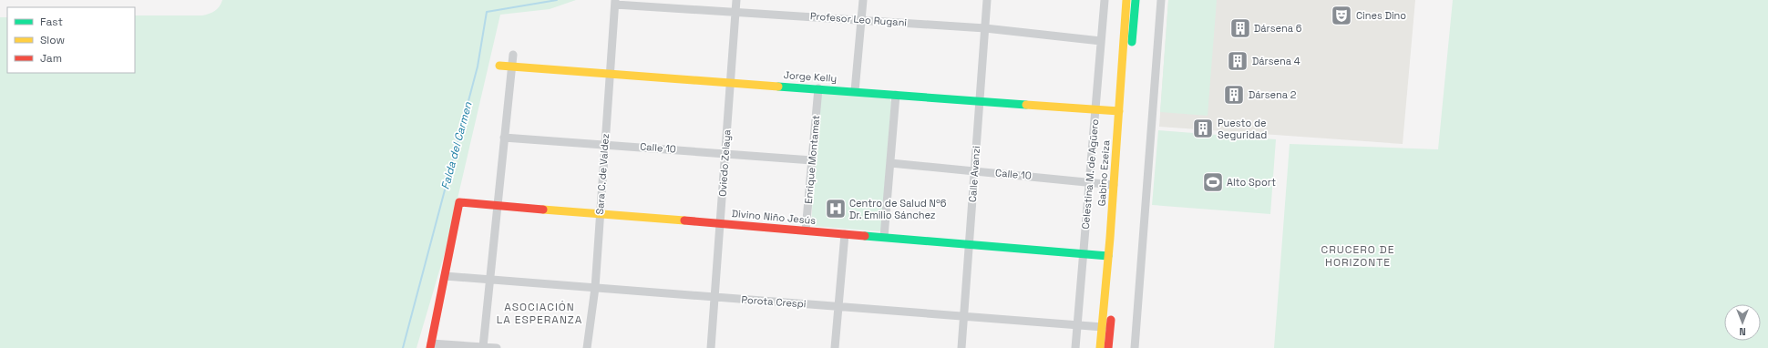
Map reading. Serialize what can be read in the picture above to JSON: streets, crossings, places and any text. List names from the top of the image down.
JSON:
{
  "streets": {
    "street": [
      "Profesor Leo Rugani",
      "Jorge Kelly",
      "Calle 10",
      "Enrique Montamat",
      "Oviedo Zelaya",
      "Gabino Ezeiza",
      "Sara C. de Valdez",
      "Calle Avanzi",
      "Celestina M. de Agüero",
      "Divino Niño Jesús",
      "Porota Crespi"
    ]
  },
  "crossings": [
    ["Profesor Leo Rugani", "Oviedo Zelaya"],
    ["Profesor Leo Rugani", "Sara C. de Valdez"],
    ["Profesor Leo Rugani", "Calle Avanzi"],
    ["Profesor Leo Rugani", "Celestina M. de Agüero"],
    ["Jorge Kelly", "Enrique Montamat"],
    ["Jorge Kelly", "Oviedo Zelaya"],
    ["Jorge Kelly", "Gabino Ezeiza"],
    ["Jorge Kelly", "Sara C. de Valdez"],
    ["Jorge Kelly", "Calle Avanzi"],
    ["Jorge Kelly", "Celestina M. de Agüero"],
    ["Calle 10", "Enrique Montamat"],
    ["Calle 10", "Oviedo Zelaya"],
    ["Calle 10", "Gabino Ezeiza"],
    ["Calle 10", "Sara C. de Valdez"],
    ["Calle 10", "Calle Avanzi"],
    ["Calle 10", "Celestina M. de Agüero"],
    ["Enrique Montamat", "Divino Niño Jesús"],
    ["Oviedo Zelaya", "Divino Niño Jesús"],
    ["Oviedo Zelaya", "Porota Crespi"],
    ["Gabino Ezeiza", "Divino Niño Jesús"],
    ["Gabino Ezeiza", "Porota Crespi"],
    ["Sara C. de Valdez", "Divino Niño Jesús"],
    ["Sara C. de Valdez", "Porota Crespi"],
    ["Calle Avanzi", "Divino Niño Jesús"],
    ["Calle Avanzi", "Porota Crespi"],
    ["Celestina M. de Agüero", "Divino Niño Jesús"],
    ["Celestina M. de Agüero", "Porota Crespi"],
    ["Divino Niño Jesús", "Porota Crespi"]
  ],
  "districts": ["CRUCERO DE HORIZONTE", "ASOCIACIÓN LA ESPERANZA"],
  "water": ["Falda del Carmen"],
  "places": {
    "theatre": ["Cines Dino"],
    "building": [
      "Dársena 6",
      "Dársena 4",
      "Dársena 2",
      "Puesto de Seguridad"
    ],
    "sports": ["Alto Sport"],
    "hospital": ["Centro de Salud Nº6 Dr. Emilio Sánchez"]
  },
  "legend": ["Fast", "Slow", "Jam"],
  "north": "bottom"
}
